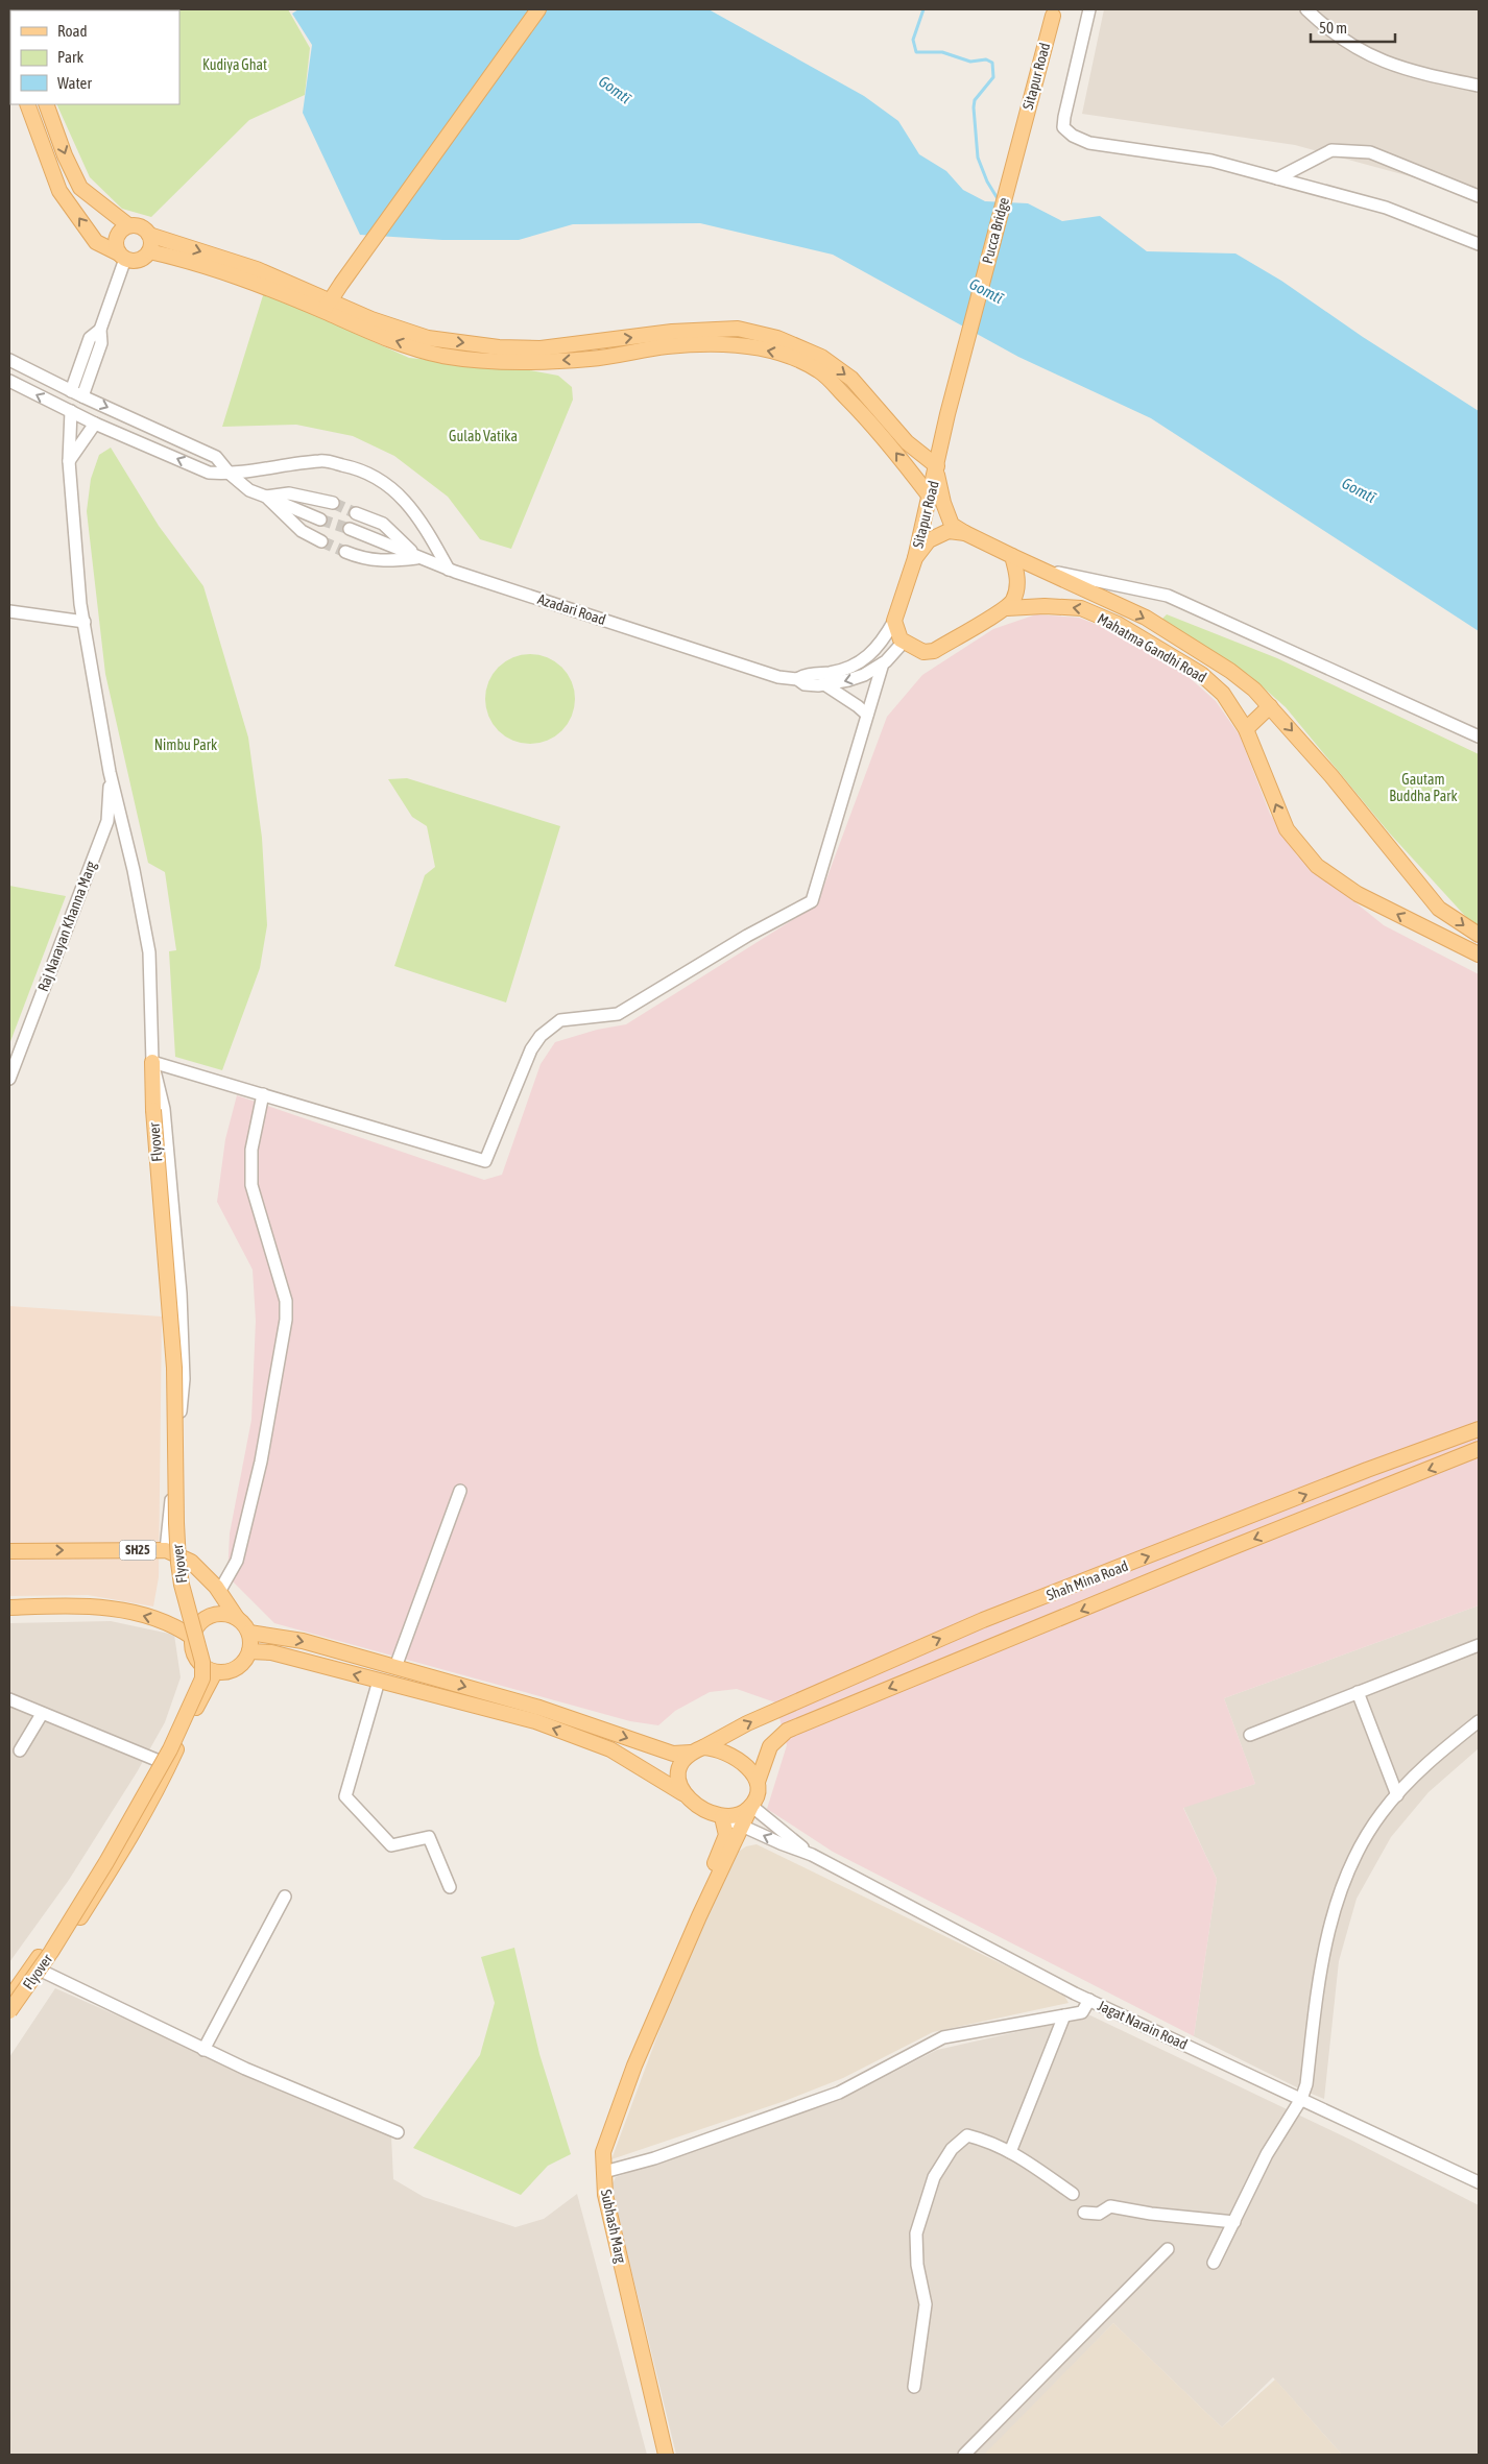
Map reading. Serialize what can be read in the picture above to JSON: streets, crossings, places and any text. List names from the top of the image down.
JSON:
{
  "streets": {
    "main road": [
      "Sitapur Road",
      "Pucca Bridge",
      "Mahatma Gandhi Road",
      "Flyover",
      "SH25",
      "Shah Mina Road",
      "Subhash Marg"
    ],
    "street": ["Azadari Road", "Raj Narayan Khanna Marg", "Jagat Narain Road"]
  },
  "crossings": [
    ["Sitapur Road", "Pucca Bridge"],
    ["Sitapur Road", "Mahatma Gandhi Road"],
    ["Shah Mina Road", "Jagat Narain Road"],
    ["Shah Mina Road", "Subhash Marg"],
    ["Jagat Narain Road", "Subhash Marg"]
  ],
  "water": ["Gomtī"],
  "parks": [
    "Kudiya Ghat",
    "Gulab Vatika",
    "Nimbu Park",
    "Gautam Buddha Park"
  ],
  "legend": ["Road", "Park", "Water"],
  "scale_bar": "50 m"
}
